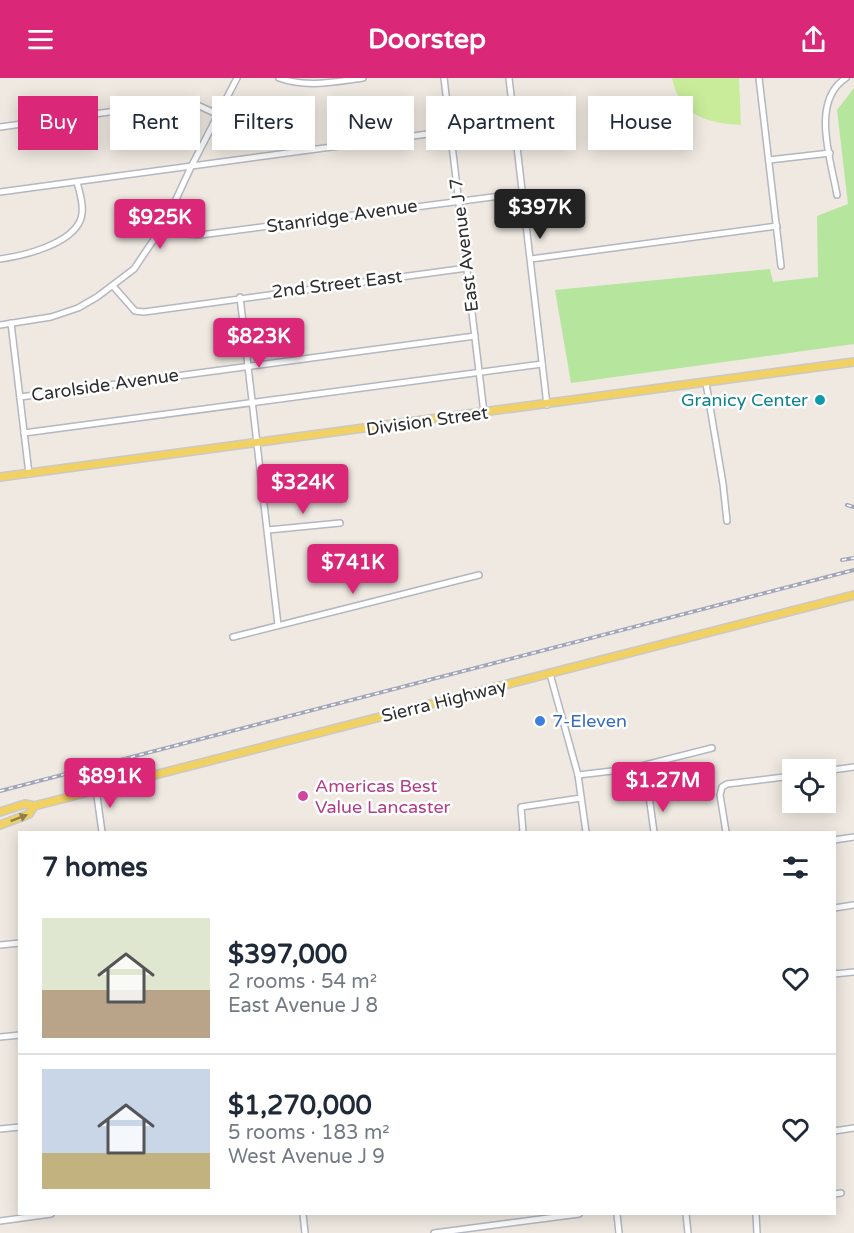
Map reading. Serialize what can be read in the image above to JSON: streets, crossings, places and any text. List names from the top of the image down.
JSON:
{
  "streets": {
    "main road": ["Division Street", "Sierra Highway"],
    "street": [
      "Stanridge Avenue",
      "East Avenue J 7",
      "2nd Street East",
      "Carolside Avenue"
    ]
  },
  "crossings": [
    ["Stanridge Avenue", "East Avenue J 7"],
    ["East Avenue J 7", "2nd Street East"],
    ["East Avenue J 7", "Carolside Avenue"],
    ["East Avenue J 7", "Division Street"]
  ],
  "places": ["Granicy Center", "7-Eleven", "Americas Best Value Lancaster"],
  "page": {
    "header": "Doorstep",
    "chip": [
      "Buy",
      "Rent",
      "Filters",
      "New",
      "Apartment",
      "House"
    ],
    "price": [
      "$397K",
      "$925K",
      "$823K",
      "$324K",
      "$741K",
      "$891K",
      "$1.27M"
    ],
    "heading": "7 homes",
    "list": [
      {
        "name": "$397,000",
        "note": "2 rooms · 54 m² · East Avenue J 8"
      },
      {
        "name": "$1,270,000",
        "note": "5 rooms · 183 m² · West Avenue J 9"
      }
    ]
  }
}
